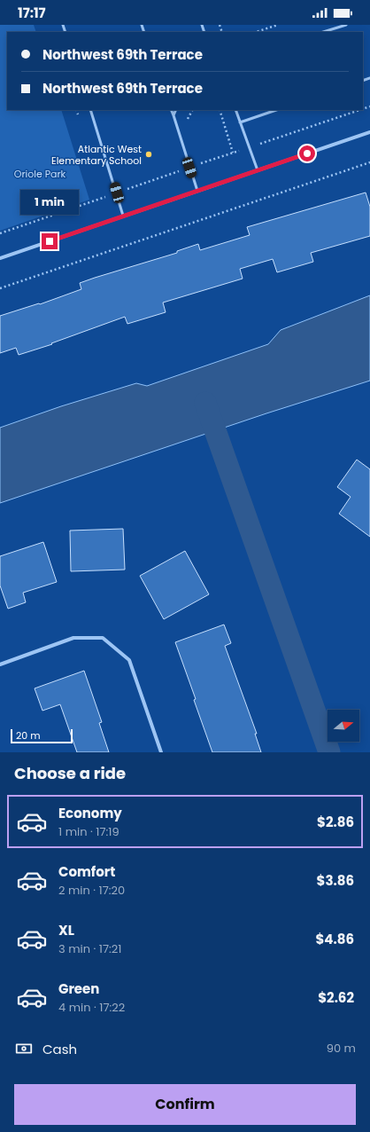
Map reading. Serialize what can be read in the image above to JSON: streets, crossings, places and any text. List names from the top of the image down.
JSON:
{
  "parks": ["Oriole Park"],
  "places": ["Atlantic West Elementary School"],
  "scale_bar": "20 m",
  "north": "right",
  "page": {
    "status": "17:17",
    "banner": ["Northwest 69th Terrace", "Northwest 69th Terrace"],
    "bubble": "1 min",
    "scale": "20 m",
    "heading": "Choose a ride",
    "list": [
      {
        "name": "Economy",
        "note": "1 min · 17:19",
        "value": "$2.86"
      },
      {
        "name": "Comfort",
        "note": "2 min · 17:20",
        "value": "$3.86"
      },
      {
        "name": "XL",
        "note": "3 min · 17:21",
        "value": "$4.86"
      },
      {
        "name": "Green",
        "note": "4 min · 17:22",
        "value": "$2.62"
      }
    ],
    "pay": ["Cash", "90 m"],
    "buttons": "Confirm"
  }
}
